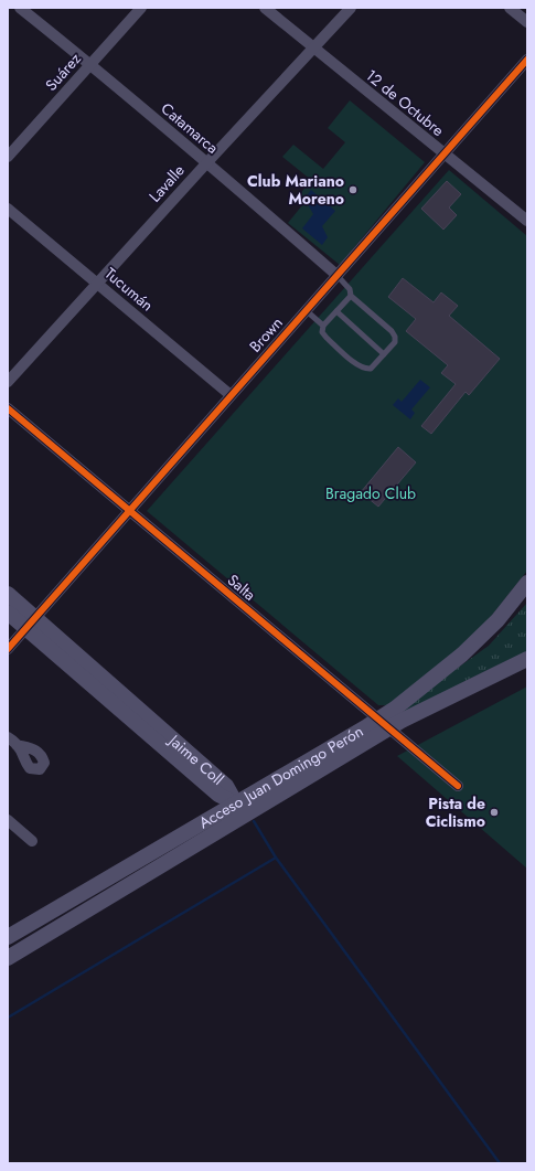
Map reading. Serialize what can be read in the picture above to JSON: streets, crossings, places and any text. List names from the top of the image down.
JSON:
{
  "streets": {
    "main road": ["Jaime Coll", "Acceso Juan Domingo Perón"],
    "street": [
      "Suárez",
      "12 de Octubre",
      "Catamarca",
      "Lavalle",
      "Tucumán",
      "Brown",
      "Salta"
    ]
  },
  "crossings": [
    ["Suárez", "Catamarca"],
    ["12 de Octubre", "Lavalle"],
    ["12 de Octubre", "Brown"],
    ["Catamarca", "Lavalle"],
    ["Catamarca", "Brown"],
    ["Lavalle", "Tucumán"],
    ["Tucumán", "Brown"],
    ["Brown", "Salta"],
    ["Brown", "Jaime Coll"],
    ["Salta", "Acceso Juan Domingo Perón"],
    ["Jaime Coll", "Acceso Juan Domingo Perón"]
  ],
  "parks": ["Bragado Club"],
  "places": ["Club Mariano Moreno", "Pista de Ciclismo"]
}
